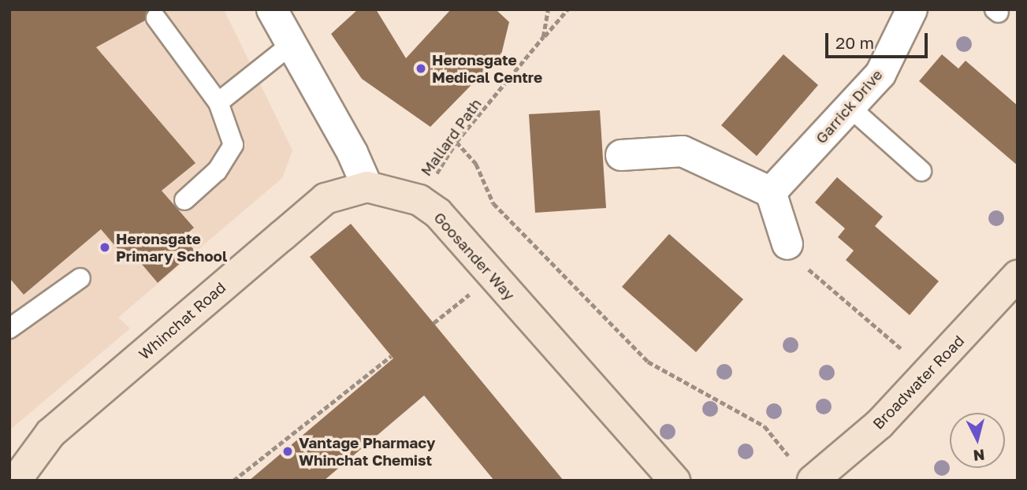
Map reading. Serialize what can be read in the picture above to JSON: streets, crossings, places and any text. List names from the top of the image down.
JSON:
{
  "streets": {
    "street": [
      "Garrick Drive",
      "Goosander Way",
      "Whinchat Road",
      "Broadwater Road"
    ],
    "path": ["Mallard Path"]
  },
  "crossings": [
    ["Mallard Path", "Goosander Way"],
    ["Goosander Way", "Whinchat Road"]
  ],
  "places": ["Heronsgate Medical Centre", "Heronsgate Primary School", "Vantage Pharmacy Whinchat Chemist"],
  "scale_bar": "20 m",
  "north": "bottom"
}
